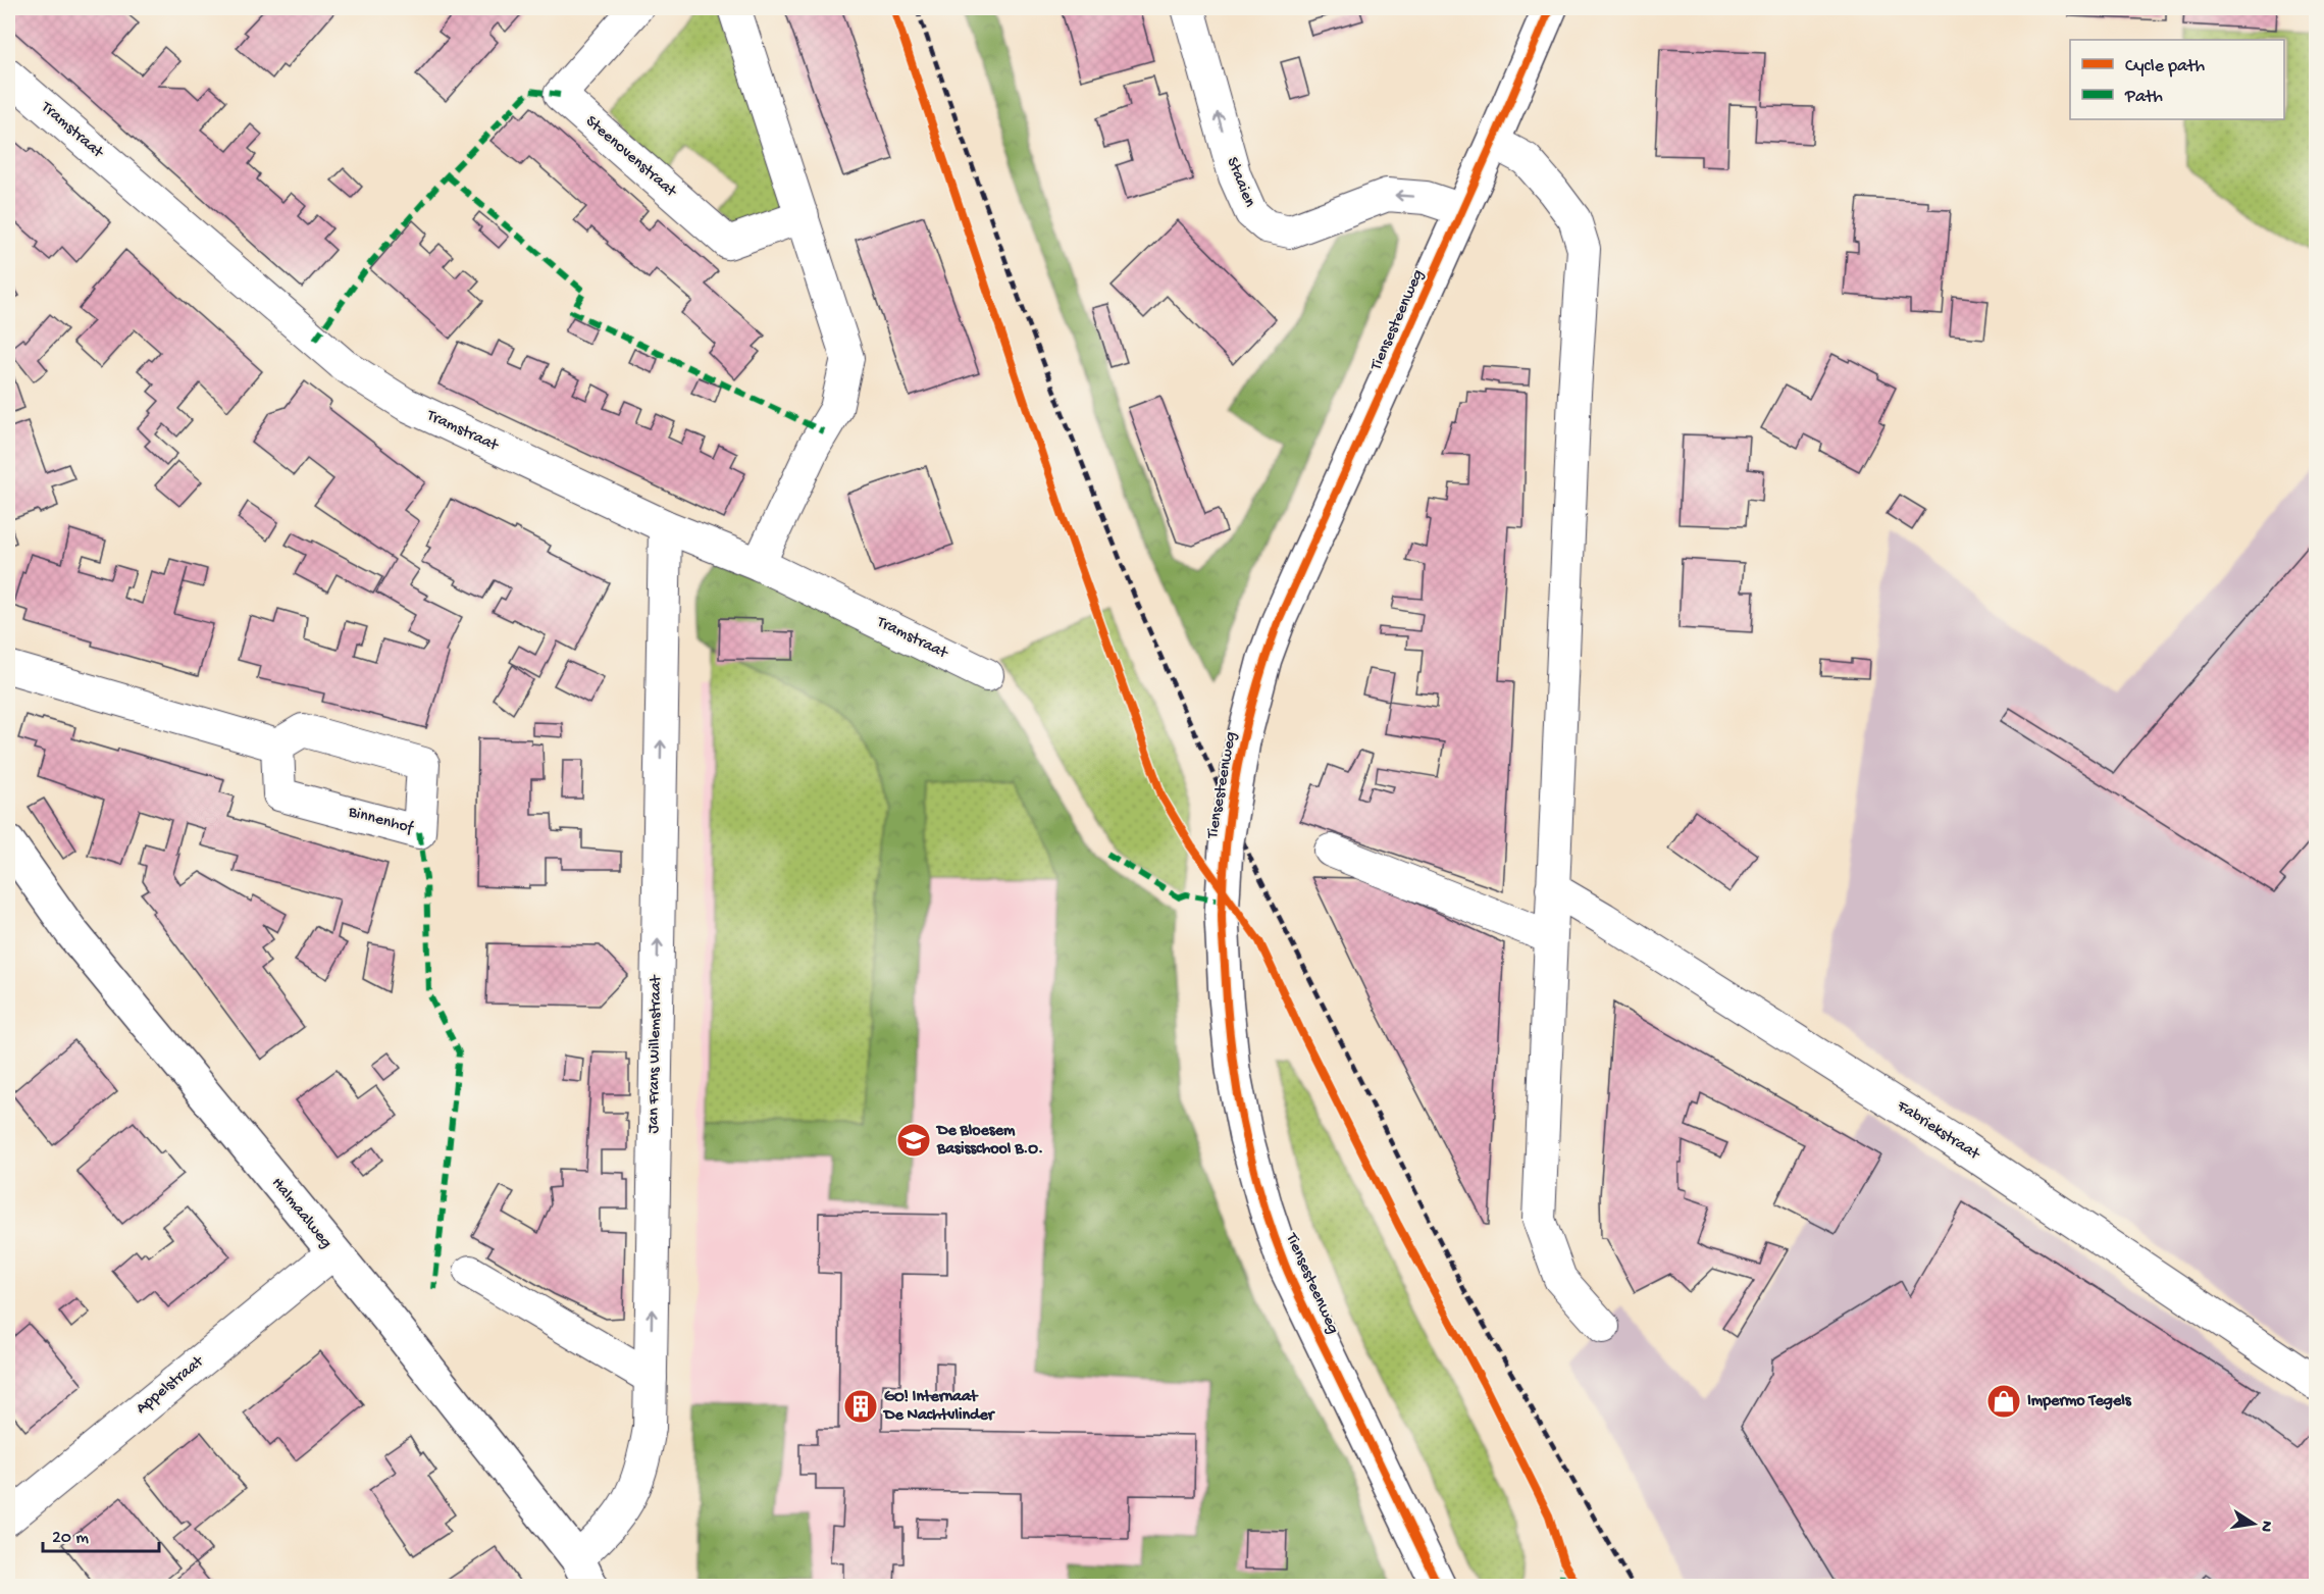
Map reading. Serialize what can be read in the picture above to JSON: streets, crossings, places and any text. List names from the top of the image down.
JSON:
{
  "streets": {
    "main road": ["Tiensesteenweg", "Halmaalweg"],
    "street": [
      "Tramstraat",
      "Steenovenstraat",
      "Staaien",
      "Binnenhof",
      "Jan Frans Willemstraat",
      "Fabriekstraat",
      "Appelstraat"
    ]
  },
  "crossings": [
    ["Tramstraat", "Jan Frans Willemstraat"],
    ["Staaien", "Tiensesteenweg"],
    ["Jan Frans Willemstraat", "Halmaalweg"],
    ["Halmaalweg", "Appelstraat"]
  ],
  "one_way": ["Jan Frans Willemstraat"],
  "places": {
    "school or university": ["De Bloesem Basisschool B.O."],
    "shop": ["Impermo Tegels"],
    "building": ["GO! Internaat De Nachtvlinder"]
  },
  "legend": ["Cycle path", "Path"],
  "scale_bar": "20 m",
  "north": "right"
}
